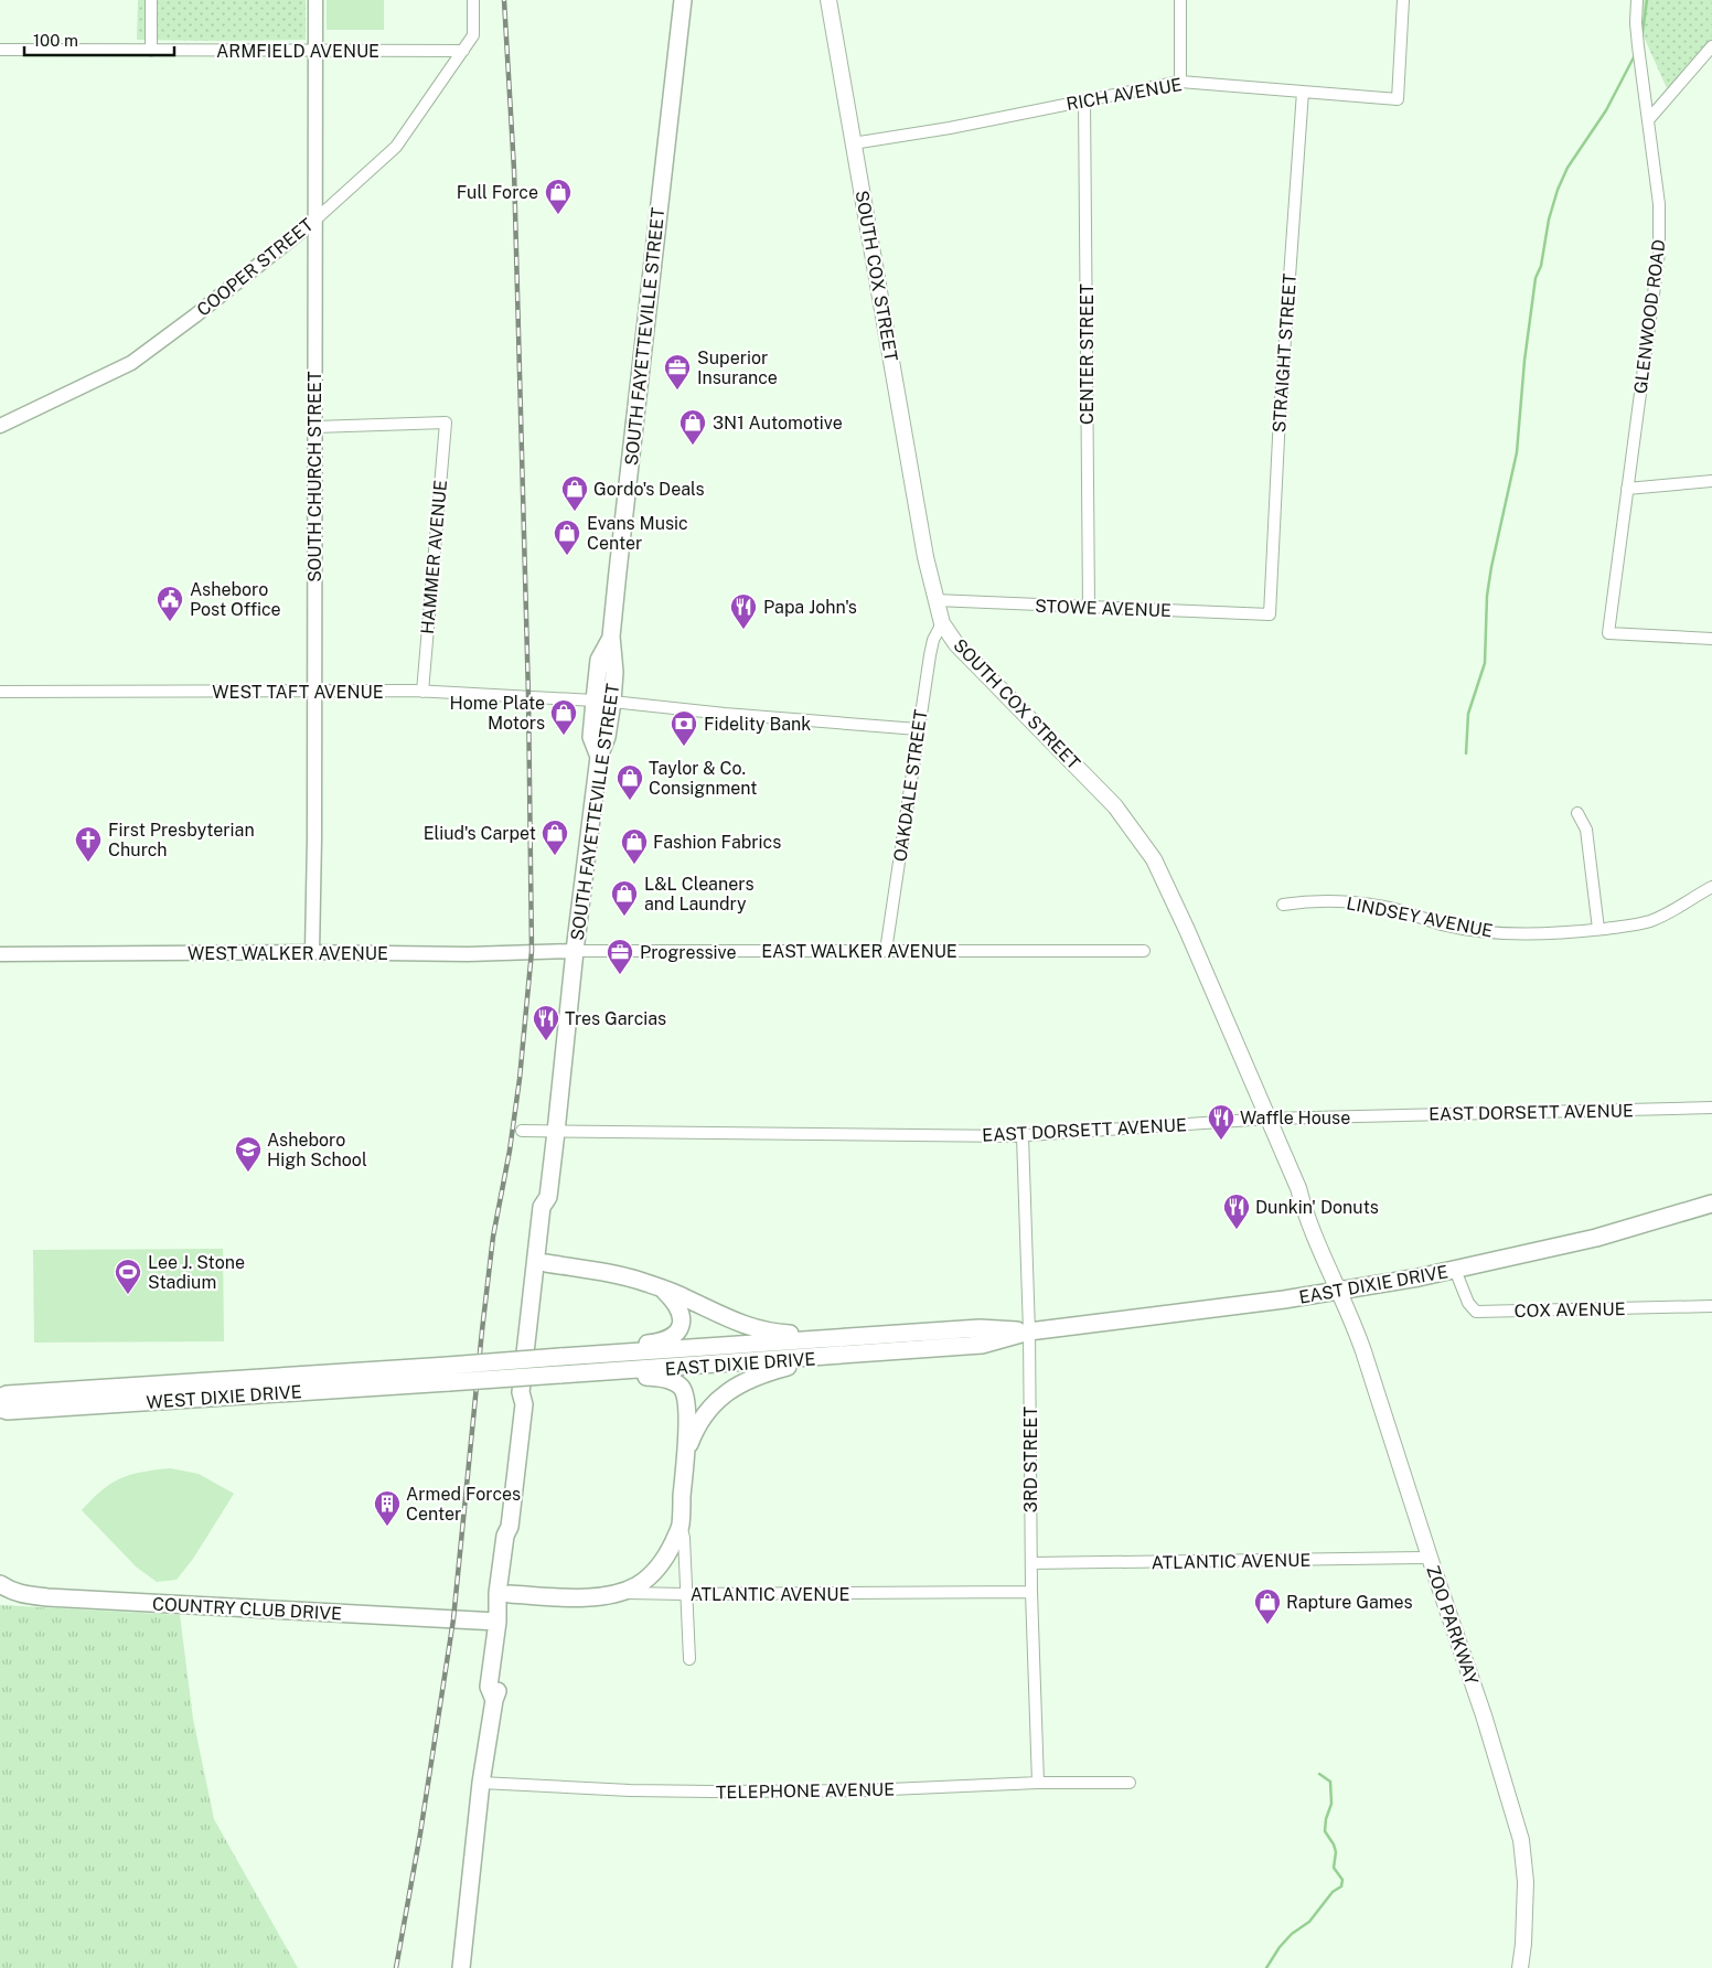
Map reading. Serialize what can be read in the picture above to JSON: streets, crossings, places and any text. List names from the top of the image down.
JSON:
{
  "streets": {
    "main road": [
      "SOUTH COX STREET",
      "SOUTH FAYETTEVILLE STREET",
      "EAST DIXIE DRIVE",
      "WEST DIXIE DRIVE",
      "ATLANTIC AVENUE",
      "COUNTRY CLUB DRIVE",
      "ZOO PARKWAY"
    ],
    "street": [
      "ARMFIELD AVENUE",
      "RICH AVENUE",
      "COOPER STREET",
      "GLENWOOD ROAD",
      "STRAIGHT STREET",
      "CENTER STREET",
      "SOUTH CHURCH STREET",
      "HAMMER AVENUE",
      "STOWE AVENUE",
      "WEST TAFT AVENUE",
      "OAKDALE STREET",
      "LINDSEY AVENUE",
      "EAST WALKER AVENUE",
      "WEST WALKER AVENUE",
      "EAST DORSETT AVENUE",
      "COX AVENUE",
      "3RD STREET",
      "TELEPHONE AVENUE"
    ]
  },
  "crossings": [
    ["ARMFIELD AVENUE", "COOPER STREET"],
    ["ARMFIELD AVENUE", "SOUTH CHURCH STREET"],
    ["RICH AVENUE", "SOUTH COX STREET"],
    ["RICH AVENUE", "STRAIGHT STREET"],
    ["RICH AVENUE", "CENTER STREET"],
    ["COOPER STREET", "SOUTH CHURCH STREET"],
    ["SOUTH COX STREET", "STOWE AVENUE"],
    ["SOUTH COX STREET", "OAKDALE STREET"],
    ["SOUTH COX STREET", "EAST DORSETT AVENUE"],
    ["SOUTH COX STREET", "EAST DIXIE DRIVE"],
    ["SOUTH COX STREET", "ZOO PARKWAY"],
    ["SOUTH FAYETTEVILLE STREET", "EAST WALKER AVENUE"],
    ["SOUTH FAYETTEVILLE STREET", "WEST WALKER AVENUE"],
    ["SOUTH FAYETTEVILLE STREET", "EAST DORSETT AVENUE"],
    ["SOUTH FAYETTEVILLE STREET", "ATLANTIC AVENUE"],
    ["SOUTH FAYETTEVILLE STREET", "COUNTRY CLUB DRIVE"],
    ["SOUTH FAYETTEVILLE STREET", "TELEPHONE AVENUE"],
    ["STRAIGHT STREET", "STOWE AVENUE"],
    ["CENTER STREET", "STOWE AVENUE"],
    ["SOUTH CHURCH STREET", "HAMMER AVENUE"],
    ["SOUTH CHURCH STREET", "WEST TAFT AVENUE"],
    ["SOUTH CHURCH STREET", "WEST WALKER AVENUE"],
    ["HAMMER AVENUE", "WEST TAFT AVENUE"],
    ["OAKDALE STREET", "EAST WALKER AVENUE"],
    ["EAST WALKER AVENUE", "WEST WALKER AVENUE"],
    ["EAST DORSETT AVENUE", "3RD STREET"],
    ["EAST DIXIE DRIVE", "COX AVENUE"],
    ["EAST DIXIE DRIVE", "WEST DIXIE DRIVE"],
    ["EAST DIXIE DRIVE", "3RD STREET"],
    ["EAST DIXIE DRIVE", "ZOO PARKWAY"],
    ["3RD STREET", "ATLANTIC AVENUE"],
    ["3RD STREET", "TELEPHONE AVENUE"],
    ["ATLANTIC AVENUE", "ZOO PARKWAY"]
  ],
  "places": {
    "shop": [
      "Full Force",
      "3N1 Automotive",
      "Gordo's Deals",
      "Evans Music Center",
      "Home Plate Motors",
      "Taylor & Co. Consignment",
      "Eliud's Carpet",
      "Fashion Fabrics",
      "L&L Cleaners and Laundry",
      "Rapture Games"
    ],
    "office": ["Superior Insurance", "Progressive"],
    "public building": ["Asheboro Post Office"],
    "restaurant": [
      "Papa John's",
      "Tres Garcias",
      "Waffle House",
      "Dunkin' Donuts"
    ],
    "bank": ["Fidelity Bank"],
    "church": ["First Presbyterian Church"],
    "school or university": ["Asheboro High School"],
    "sports": ["Lee J. Stone Stadium"],
    "building": ["Armed Forces Center"]
  },
  "scale_bar": "100 m"
}
